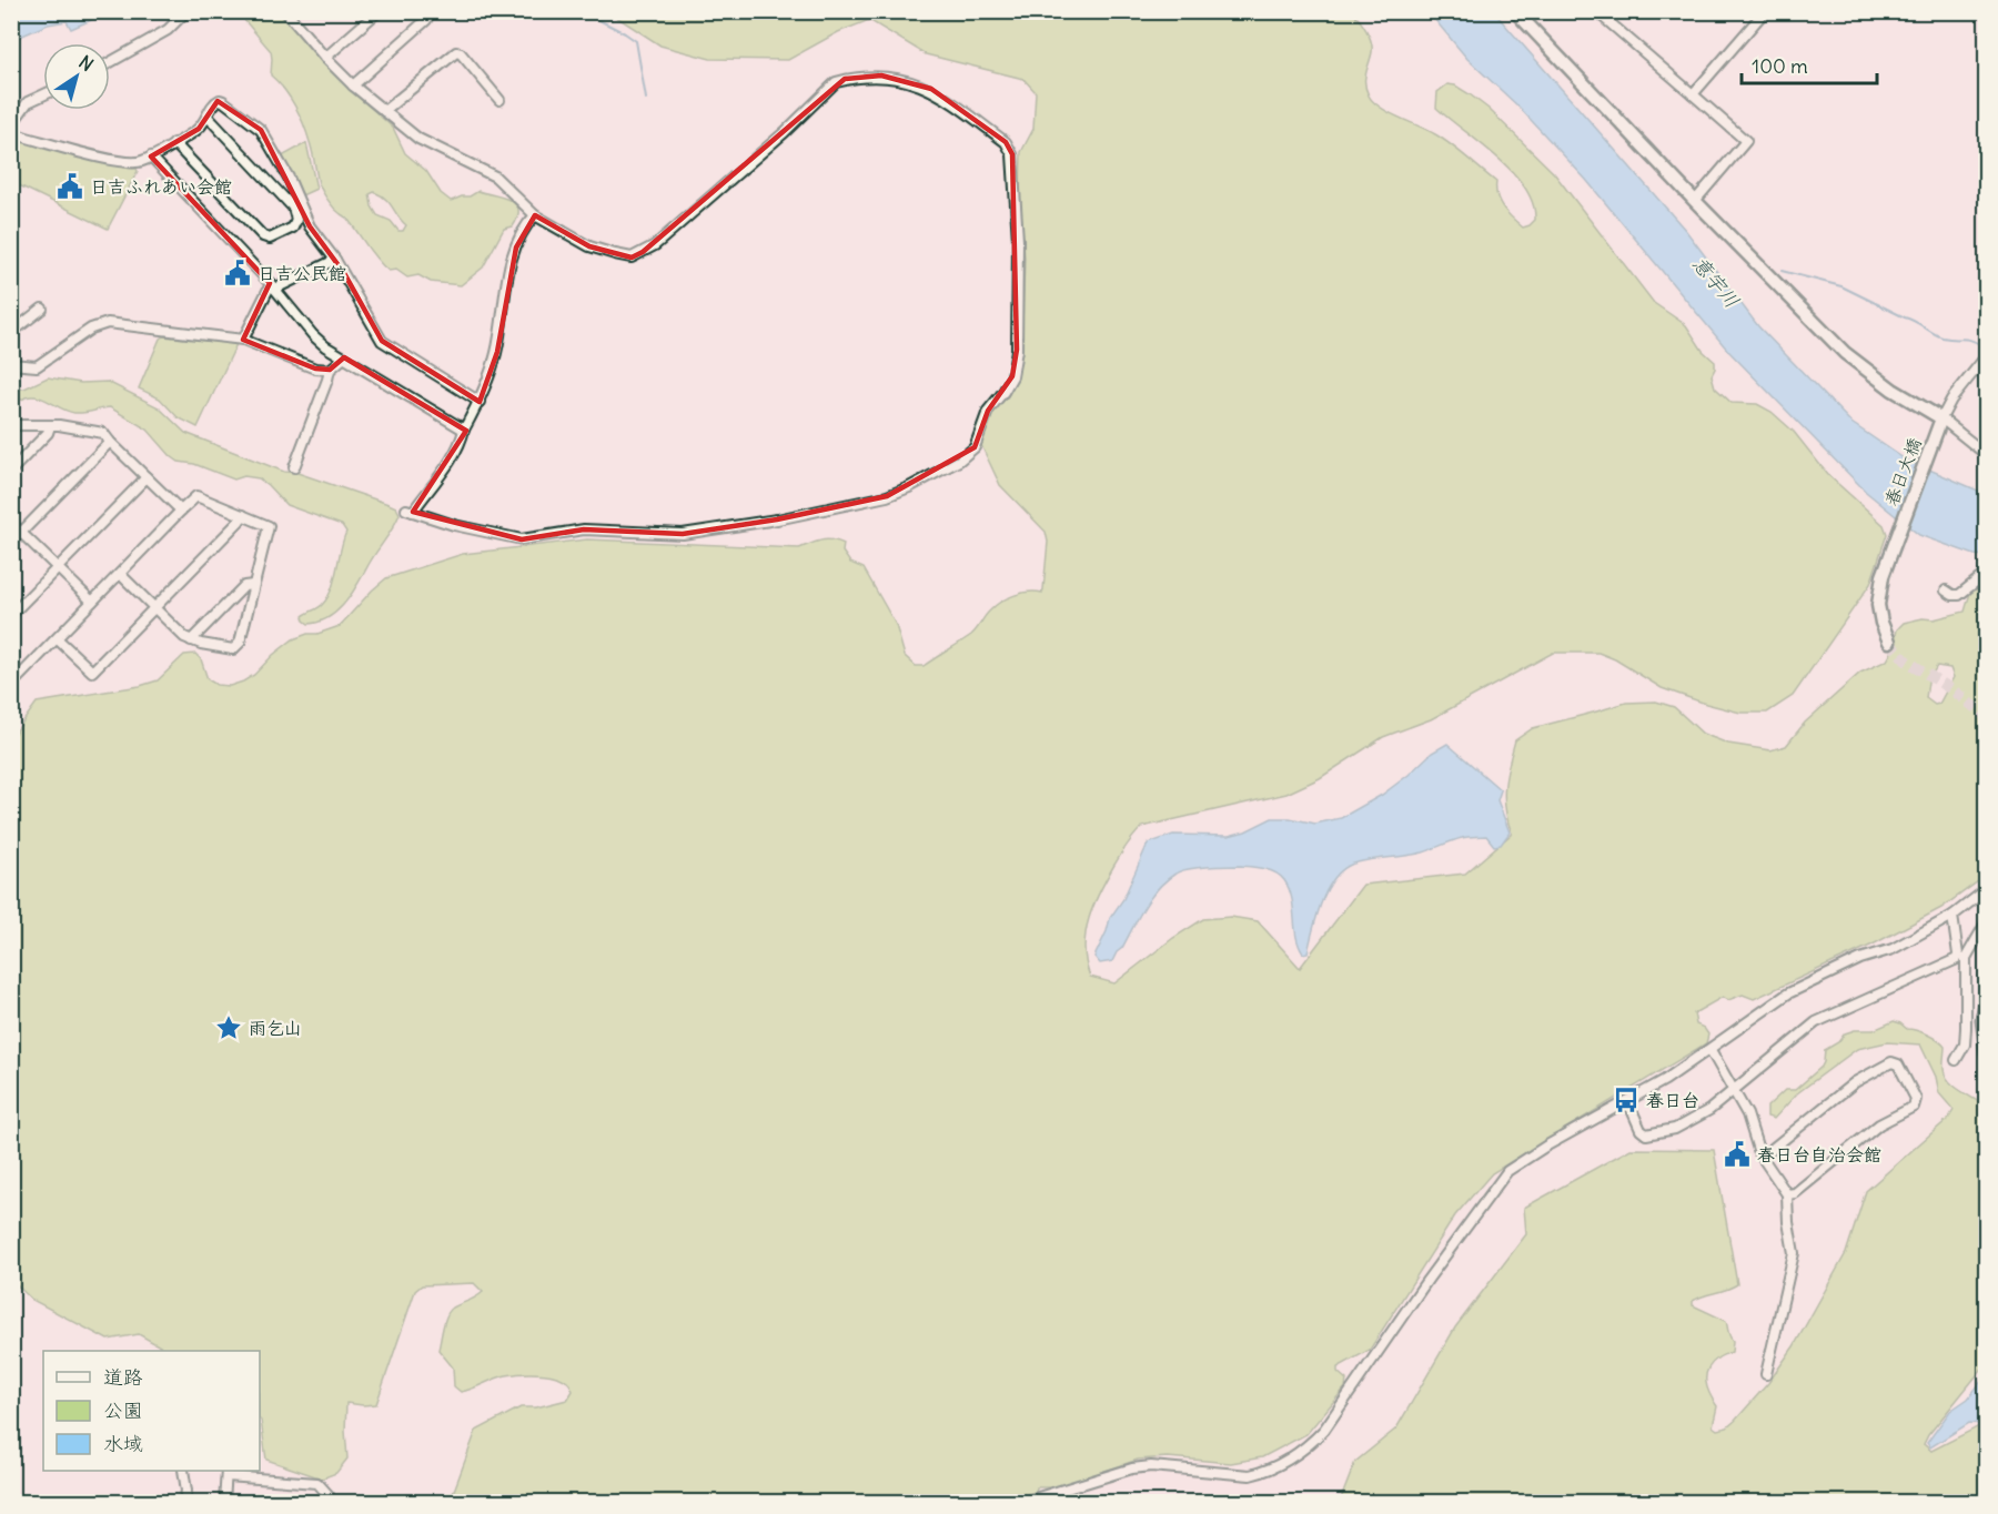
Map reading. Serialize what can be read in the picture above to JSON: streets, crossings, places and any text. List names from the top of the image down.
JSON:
{
  "streets": {
    "street": ["春日大橋"]
  },
  "water": ["意宇川"],
  "places": {
    "public building": ["日吉ふれあい会館", "日吉公民館", "春日台自治会館"],
    "place": ["雨乞山"],
    "bus stop": ["春日台"]
  },
  "legend": ["道路", "公園", "水域"],
  "scale_bar": "100 m",
  "north": "top right"
}
